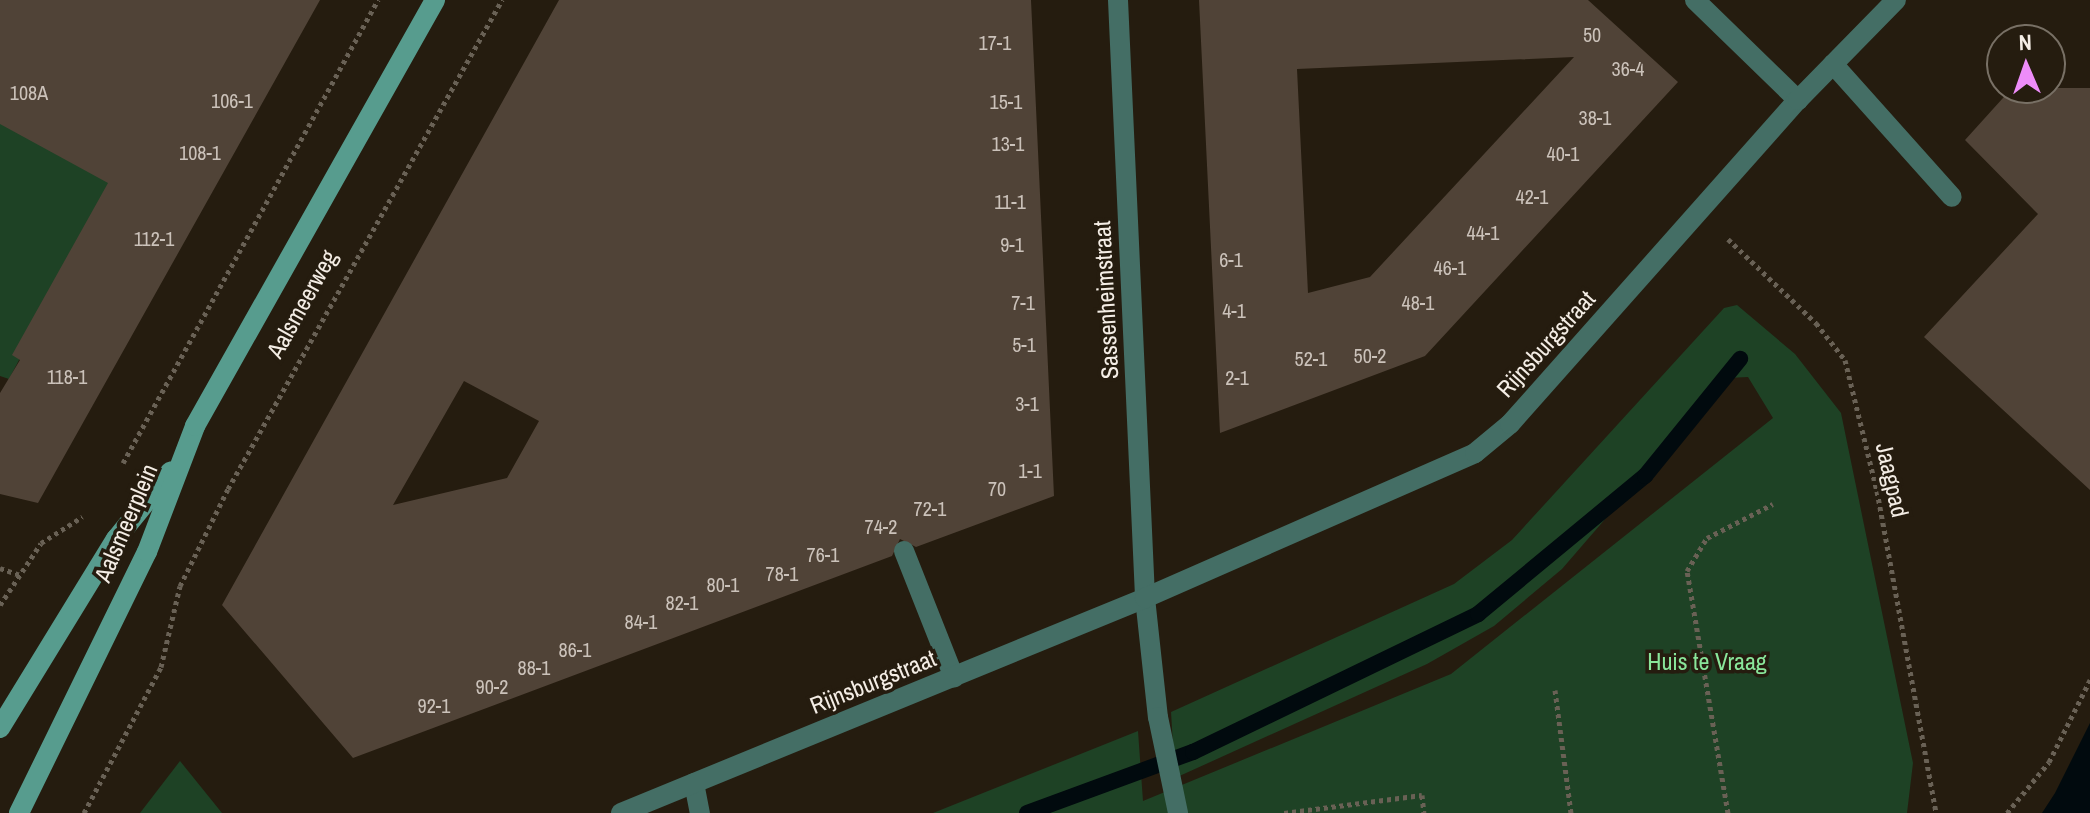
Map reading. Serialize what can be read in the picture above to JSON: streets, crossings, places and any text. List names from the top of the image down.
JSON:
{
  "streets": {
    "main road": ["Aalsmeerweg", "Aalsmeerplein"],
    "street": ["Sassenheimstraat", "Rijnsburgstraat"],
    "path": ["Jaagpad"]
  },
  "crossings": [
    ["Sassenheimstraat", "Rijnsburgstraat"],
    ["Aalsmeerweg", "Aalsmeerplein"],
    ["Rijnsburgstraat", "Jaagpad"]
  ],
  "parks": ["Huis te Vraag"],
  "house_numbers": [
    "50",
    "17-1",
    "36-4",
    "108A",
    "106-1",
    "15-1",
    "38-1",
    "13-1",
    "108-1",
    "40-1",
    "42-1",
    "11-1",
    "44-1",
    "112-1",
    "9-1",
    "6-1",
    "46-1",
    "7-1",
    "48-1",
    "4-1",
    "5-1",
    "50-2",
    "52-1",
    "118-1",
    "2-1",
    "3-1",
    "1-1",
    "70",
    "72-1",
    "74-2",
    "76-1",
    "78-1",
    "80-1",
    "82-1",
    "84-1",
    "86-1",
    "88-1",
    "90-2",
    "92-1"
  ],
  "north": "top"
}
